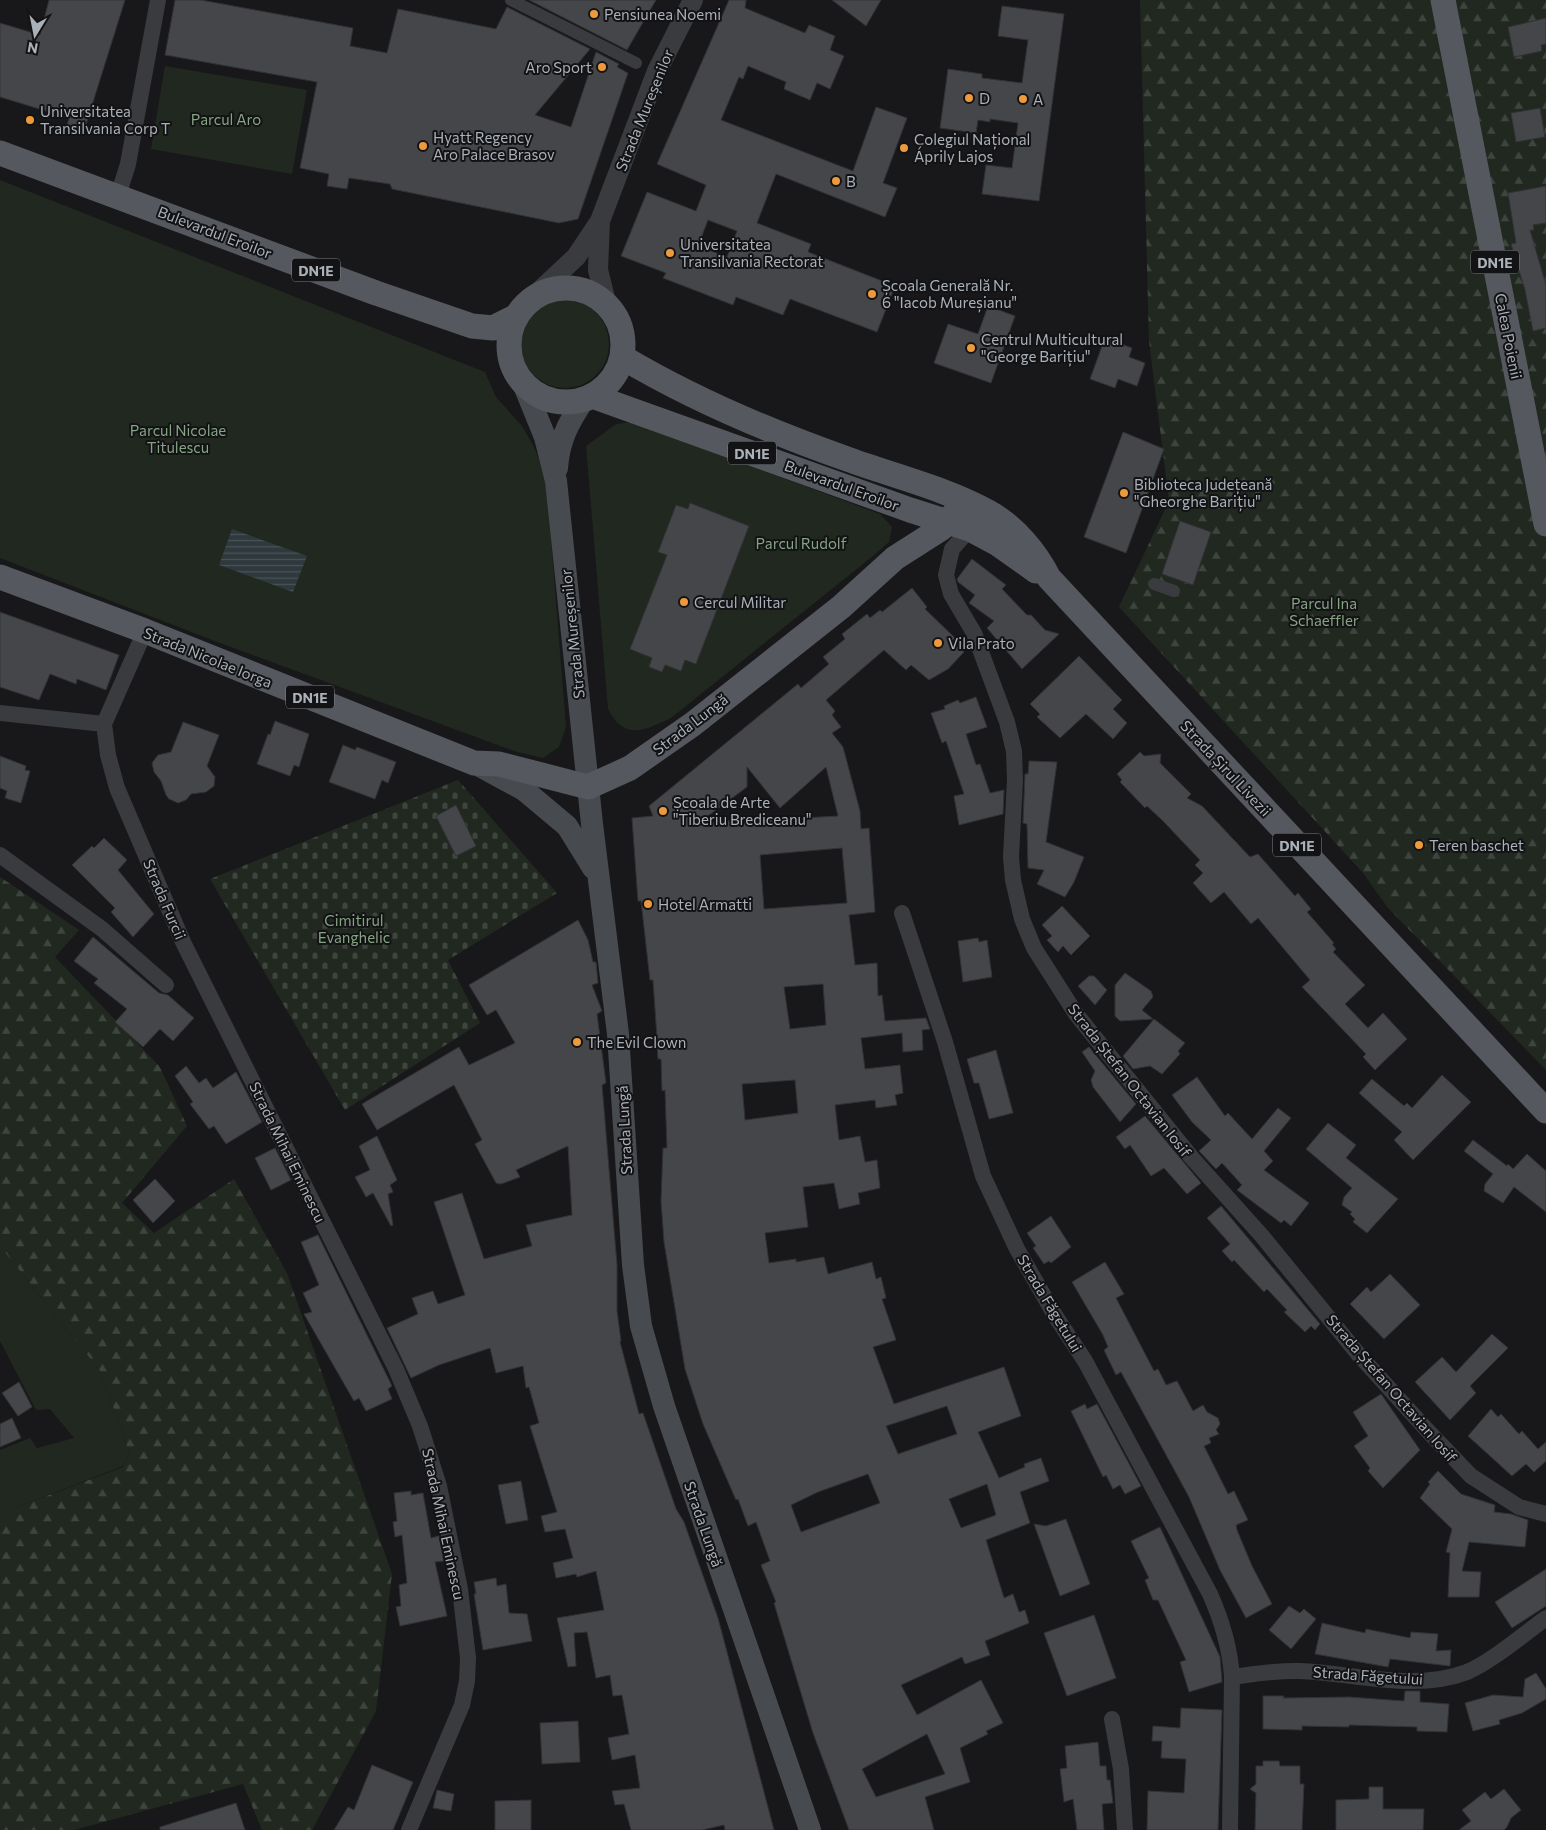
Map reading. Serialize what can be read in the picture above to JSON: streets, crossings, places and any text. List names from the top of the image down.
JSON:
{
  "streets": {
    "main road": [
      "Strada Mureșenilor",
      "Bulevardul Eroilor",
      "DN1E",
      "Calea Poienii",
      "Strada Nicolae Iorga",
      "Strada Lungă",
      "Strada Șirul Livezii"
    ],
    "street": [
      "Strada Furcii",
      "Strada Ștefan Octavian Iosif",
      "Strada Mihai Eminescu",
      "Strada Făgetului"
    ]
  },
  "crossings": [
    ["Strada Mureșenilor", "Bulevardul Eroilor"],
    ["Strada Mureșenilor", "DN1E"],
    ["Strada Mureșenilor", "Strada Nicolae Iorga"],
    ["Strada Mureșenilor", "Strada Lungă"],
    ["Bulevardul Eroilor", "DN1E"],
    ["Bulevardul Eroilor", "Strada Lungă"],
    ["Bulevardul Eroilor", "Strada Șirul Livezii"],
    ["Bulevardul Eroilor", "Strada Ștefan Octavian Iosif"],
    ["Strada Nicolae Iorga", "Strada Lungă"],
    ["Strada Lungă", "Strada Șirul Livezii"],
    ["Strada Lungă", "Strada Ștefan Octavian Iosif"],
    ["Strada Șirul Livezii", "Strada Ștefan Octavian Iosif"],
    ["Strada Furcii", "Strada Mihai Eminescu"]
  ],
  "parks": [
    "Parcul Aro",
    "Parcul Nicolae Titulescu",
    "Parcul Rudolf",
    "Parcul Ina Schaeffler",
    "Cimitirul Evanghelic"
  ],
  "places": [
    "Pensiunea Noemi",
    "Aro Sport",
    "D",
    "A",
    "Universitatea Transilvania Corp T",
    "Hyatt Regency Aro Palace Brasov",
    "Colegiul Național Áprily Lajos",
    "B",
    "Universitatea Transilvania Rectorat",
    "Școala Generală Nr. 6 \"Iacob Mureșianu\"",
    "Centrul Multicultural \"George Barițiu\"",
    "Biblioteca Județeană \"Gheorghe Barițiu\"",
    "Cercul Militar",
    "Vila Prato",
    "Școala de Arte \"Tiberiu Brediceanu\"",
    "Teren baschet",
    "Hotel Armatti",
    "The Evil Clown"
  ],
  "north": "bottom"
}
